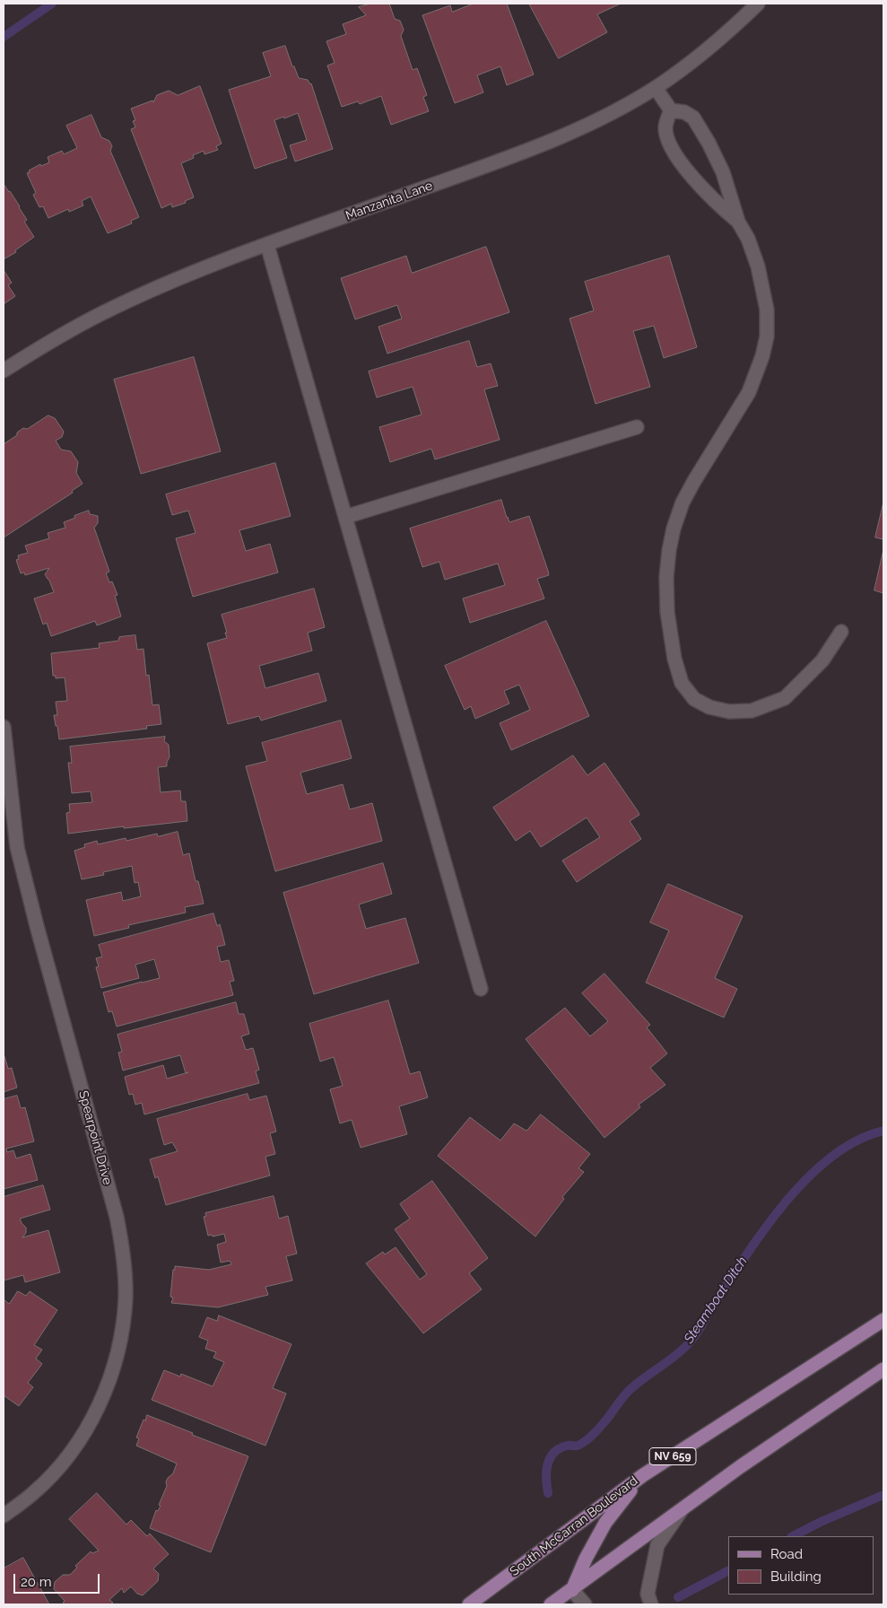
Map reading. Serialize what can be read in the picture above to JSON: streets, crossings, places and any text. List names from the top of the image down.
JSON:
{
  "streets": {
    "main road": ["NV 659", "South McCarran Boulevard"],
    "street": ["Manzanita Lane", "Spearpoint Drive"]
  },
  "water": ["Steamboat Ditch"],
  "legend": ["Road", "Building"],
  "scale_bar": "20 m"
}
